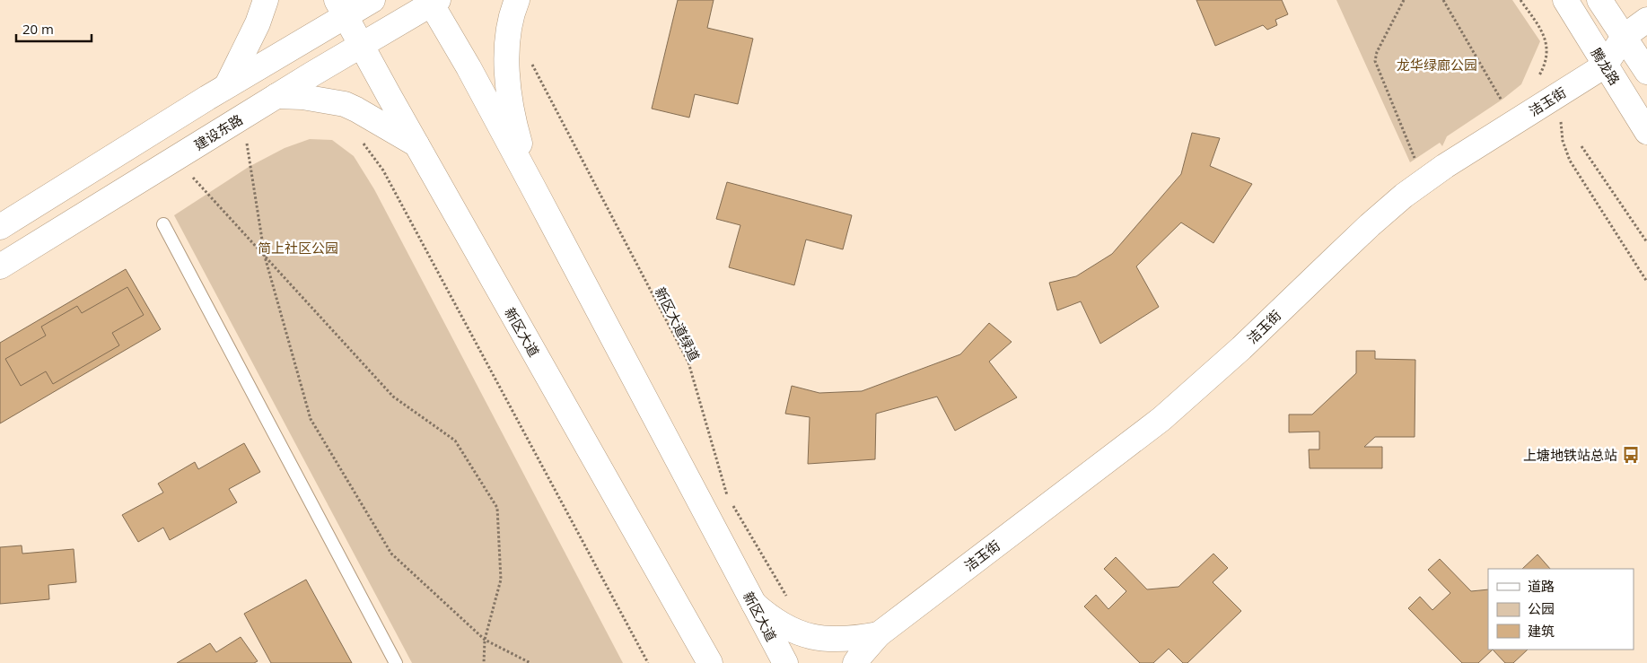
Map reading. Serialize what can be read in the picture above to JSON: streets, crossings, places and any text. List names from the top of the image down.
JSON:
{
  "streets": {
    "main road": [
      "腾龙路",
      "洁玉街",
      "建设东路",
      "新区大道"
    ],
    "path": ["新区大道绿道"]
  },
  "crossings": [
    ["腾龙路", "洁玉街"],
    ["建设东路", "新区大道"]
  ],
  "parks": ["龙华绿廊公园", "简上社区公园"],
  "places": {
    "bus stop": ["上塘地铁站总站"]
  },
  "legend": ["道路", "公园", "建筑"],
  "scale_bar": "20 m"
}
